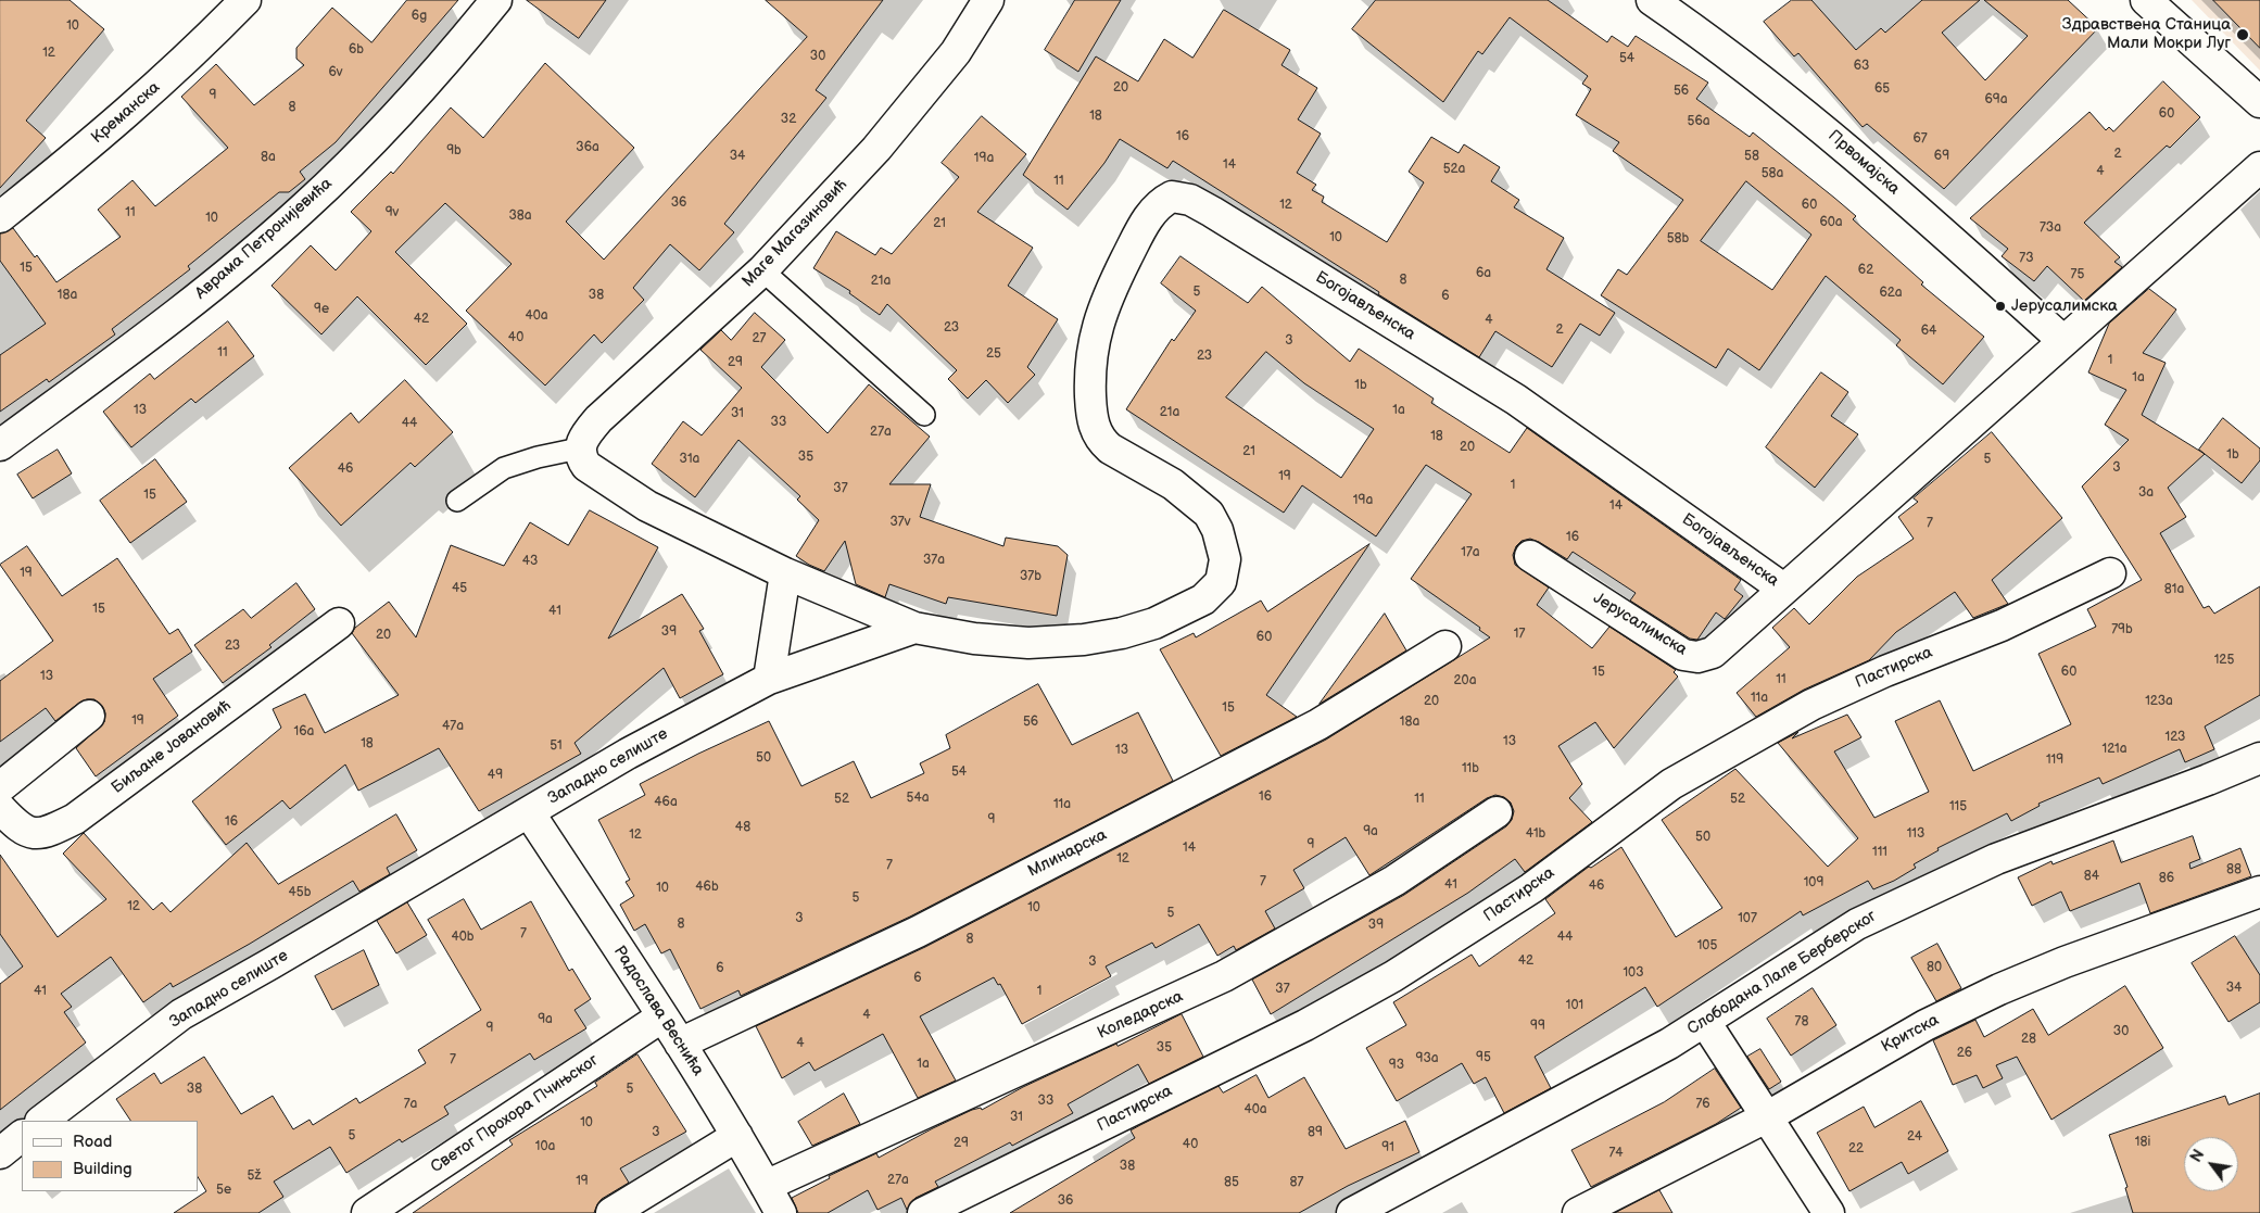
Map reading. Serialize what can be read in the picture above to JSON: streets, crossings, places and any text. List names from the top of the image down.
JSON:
{
  "streets": {
    "street": [
      "Креманска",
      "Првомајска",
      "Маге Магазиновић",
      "Аврама Петронијевића",
      "Богојављенска",
      "Јерусалимска",
      "Пастирска",
      "Биљане Јовановић",
      "Западно селиште",
      "Млинарска",
      "Слободана Лале Берберског",
      "Радослава Веснића",
      "Коледарска",
      "Критска",
      "Светог Прохора Пчињског"
    ]
  },
  "crossings": [
    ["Првомајска", "Јерусалимска"],
    ["Богојављенска", "Јерусалимска"],
    ["Богојављенска", "Западно селиште"],
    ["Западно селиште", "Радослава Веснића"],
    ["Млинарска", "Радослава Веснића"],
    ["Радослава Веснића", "Коледарска"],
    ["Радослава Веснића", "Светог Прохора Пчињског"]
  ],
  "places": ["Здравствена Станица Мали Мокри Луг", "Јерусалимска"],
  "house_numbers": [
    "6g",
    "10",
    "6b",
    "12",
    "30",
    "54",
    "63",
    "6v",
    "20",
    "65",
    "56",
    "9",
    "69a",
    "8",
    "60",
    "18",
    "32",
    "56a",
    "16",
    "67",
    "36a",
    "9b",
    "2",
    "34",
    "58",
    "69",
    "8a",
    "19a",
    "14",
    "52a",
    "4",
    "58a",
    "11",
    "36",
    "12",
    "60",
    "11",
    "9v",
    "38a",
    "10",
    "60a",
    "21",
    "73a",
    "10",
    "58b",
    "73",
    "15",
    "62",
    "6a",
    "75",
    "8",
    "21a",
    "5",
    "62a",
    "18a",
    "38",
    "6",
    "9e",
    "40a",
    "42",
    "4",
    "23",
    "2",
    "64",
    "40",
    "27",
    "3",
    "11",
    "25",
    "23",
    "1",
    "29",
    "1a",
    "1b",
    "13",
    "1a",
    "21a",
    "31",
    "33",
    "44",
    "27a",
    "18",
    "20",
    "21",
    "1b",
    "35",
    "31a",
    "5",
    "3",
    "46",
    "19",
    "1",
    "37",
    "3a",
    "15",
    "19a",
    "14",
    "37v",
    "7",
    "16",
    "17a",
    "37a",
    "43",
    "19",
    "37b",
    "45",
    "81a",
    "15",
    "41",
    "79b",
    "39",
    "17",
    "20",
    "60",
    "23",
    "125",
    "15",
    "60",
    "13",
    "11",
    "20a",
    "11a",
    "20",
    "123a",
    "15",
    "19",
    "56",
    "18a",
    "47a",
    "16a",
    "123",
    "13",
    "18",
    "51",
    "121a",
    "13",
    "50",
    "119",
    "11b",
    "54",
    "49",
    "16",
    "54a",
    "52",
    "11",
    "52",
    "46a",
    "11a",
    "115",
    "9",
    "16",
    "48",
    "9a",
    "41b",
    "113",
    "12",
    "50",
    "9",
    "14",
    "111",
    "12",
    "7",
    "88",
    "84",
    "86",
    "7",
    "109",
    "41",
    "46",
    "46b",
    "10",
    "45b",
    "5",
    "12",
    "10",
    "5",
    "3",
    "107",
    "8",
    "39",
    "7",
    "40b",
    "44",
    "8",
    "105",
    "42",
    "3",
    "80",
    "6",
    "103",
    "6",
    "34",
    "37",
    "41",
    "1",
    "101",
    "4",
    "9a",
    "78",
    "99",
    "9",
    "30",
    "28",
    "4",
    "35",
    "26",
    "95",
    "93a",
    "7",
    "1a",
    "93",
    "38",
    "5",
    "33",
    "7a",
    "76",
    "40a",
    "31",
    "10",
    "3",
    "89",
    "5",
    "24",
    "18i",
    "29",
    "40",
    "10a",
    "91",
    "22",
    "74",
    "38",
    "5ž",
    "27a",
    "19",
    "85",
    "87",
    "5e",
    "36"
  ],
  "legend": ["Road", "Building"],
  "north": "top left"
}
